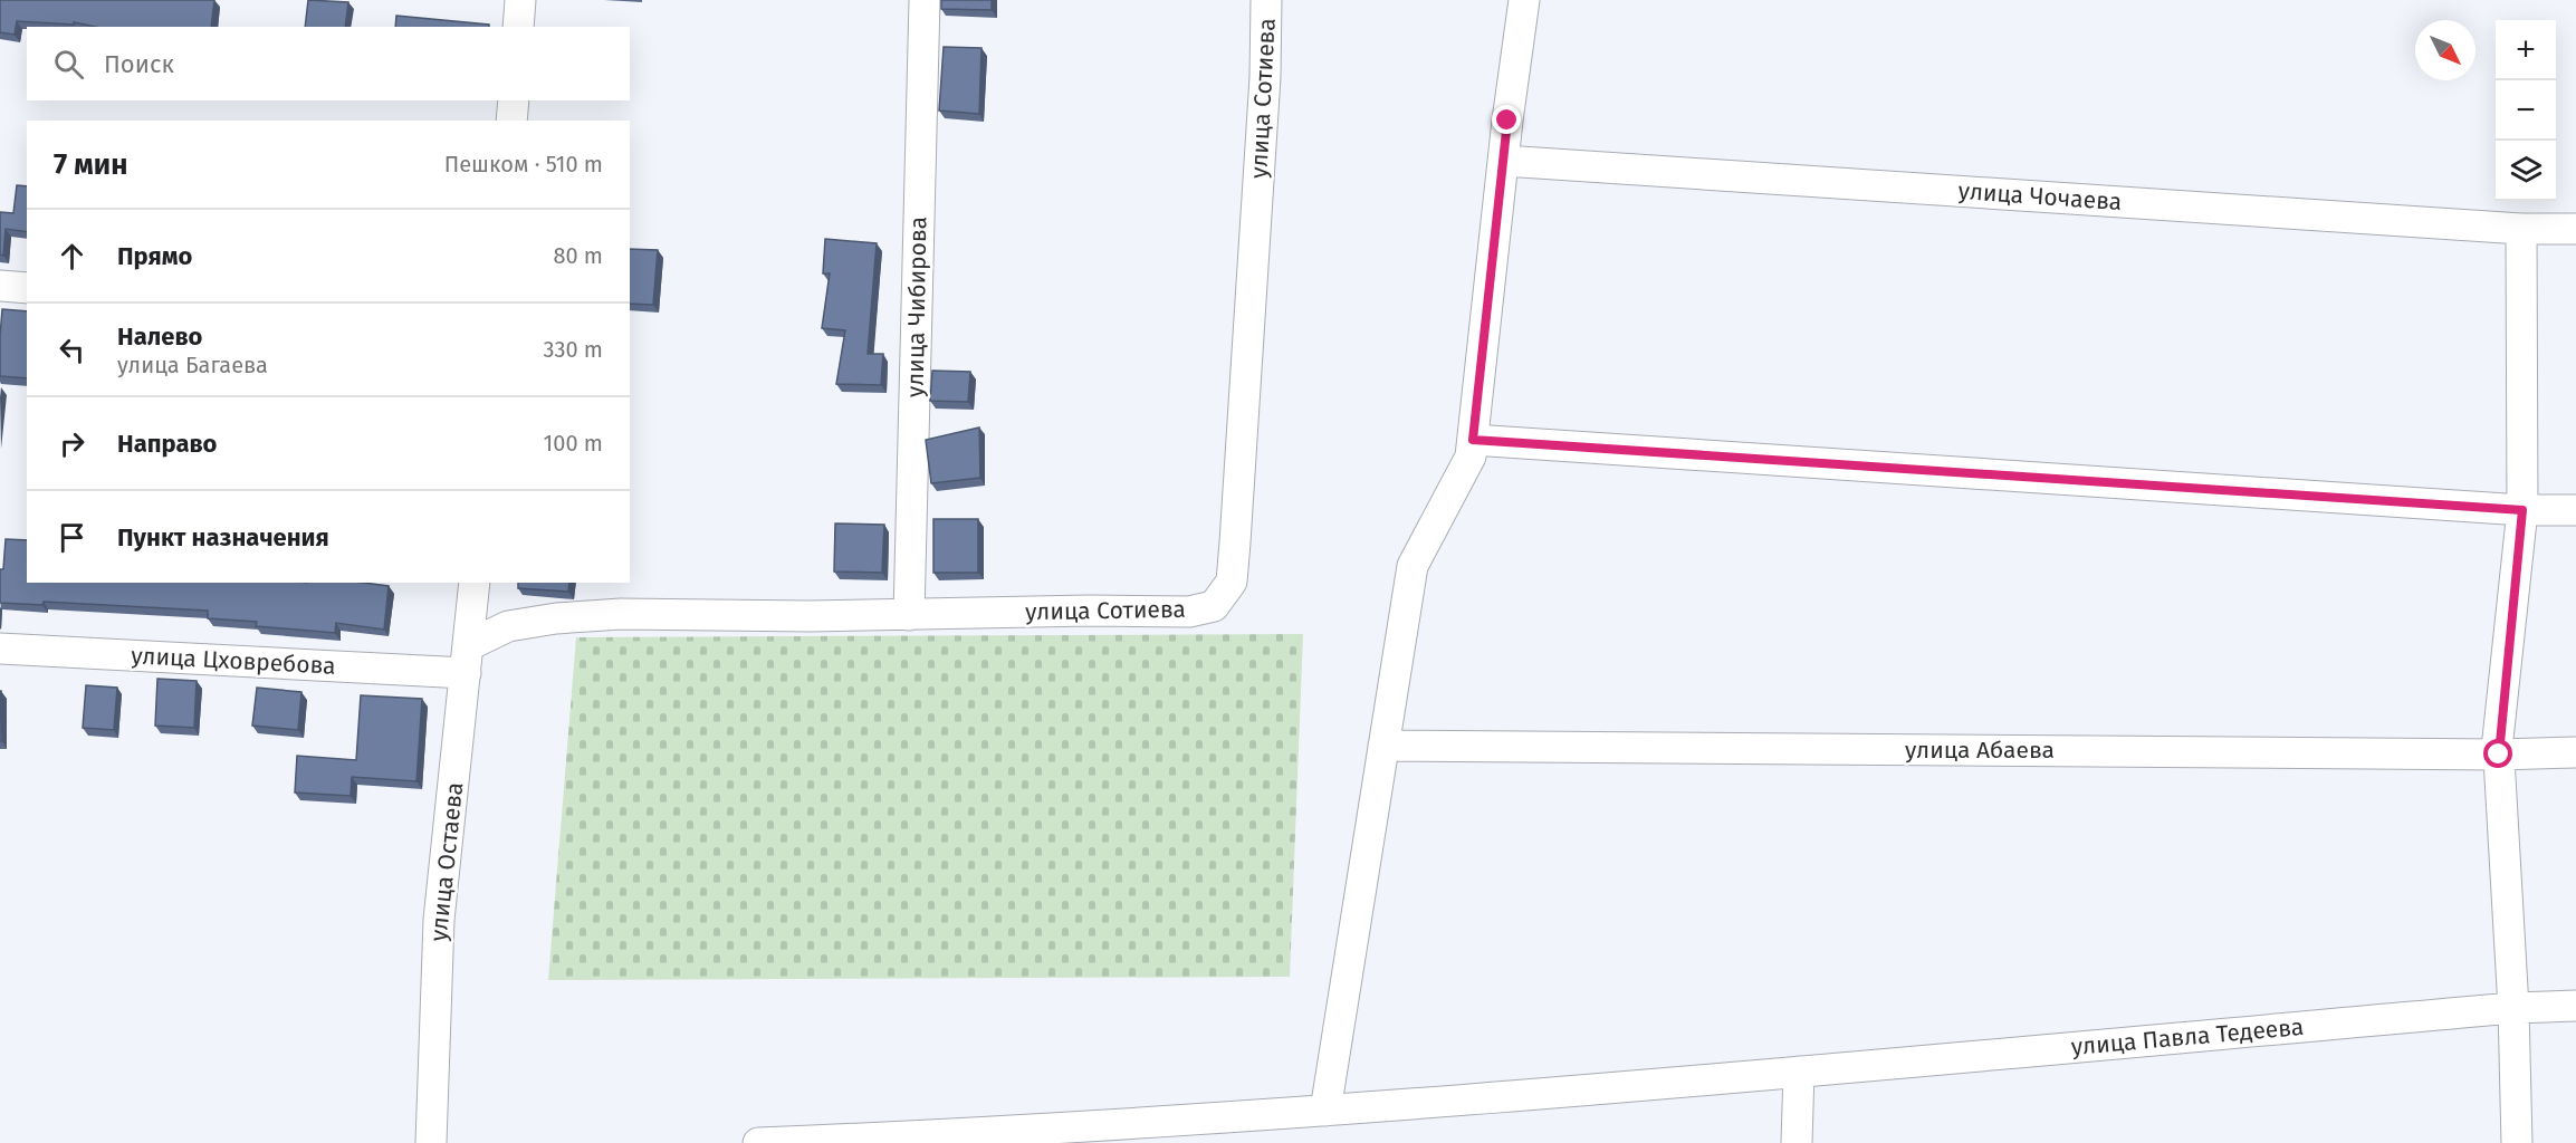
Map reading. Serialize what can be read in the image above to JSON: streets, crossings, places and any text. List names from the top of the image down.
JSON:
{
  "streets": {
    "street": [
      "улица Сотиева",
      "улица Чочаева",
      "улица Чибирова",
      "улица Цховребова",
      "улица Абаева",
      "улица Остаева",
      "улица Павла Тедеева"
    ]
  },
  "crossings": [
    ["улица Сотиева", "улица Чибирова"],
    ["улица Сотиева", "улица Цховребова"],
    ["улица Сотиева", "улица Остаева"],
    ["улица Цховребова", "улица Остаева"]
  ],
  "north": "bottom right",
  "page": {
    "map_buttons": ["+", "−"],
    "search": "Поиск",
    "heading": ["7 мин", "Пешком · 510 m"],
    "list": [
      ["Прямо", "80 m"],
      ["Налево", "улица Багаева", "330 m"],
      ["Направо", "100 m"],
      "Пункт назначения"
    ]
  }
}
